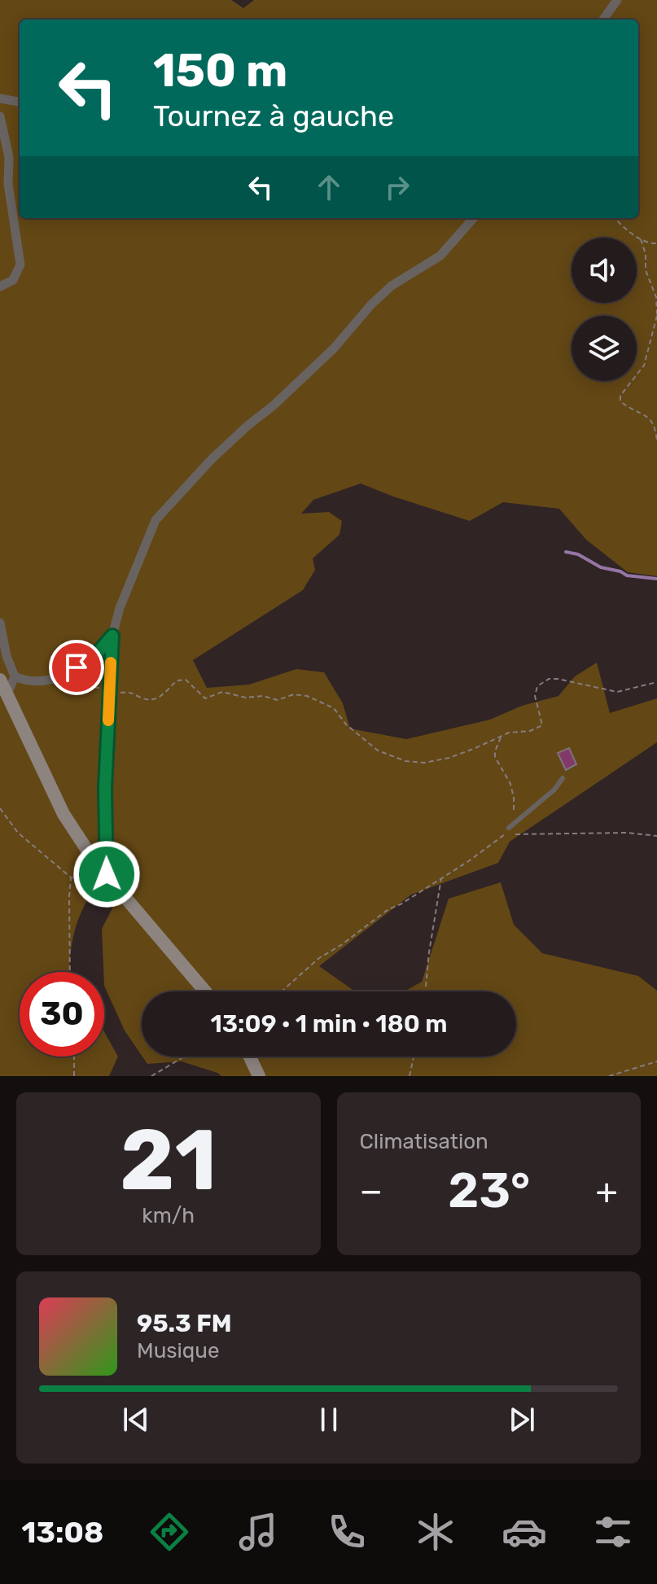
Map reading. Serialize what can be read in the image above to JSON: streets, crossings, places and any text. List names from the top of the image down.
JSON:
{
  "page": {
    "turn": ["150 m", "Tournez à gauche"],
    "limit": "30",
    "trip": "13:09 · 1 min · 180 m",
    "tile": [
      ["21", "km/h"],
      "Climatisation"
    ],
    "heat": ["−", "23°", "+"],
    "song": ["95.3 FM", "Musique"],
    "tabs": "13:08"
  }
}
